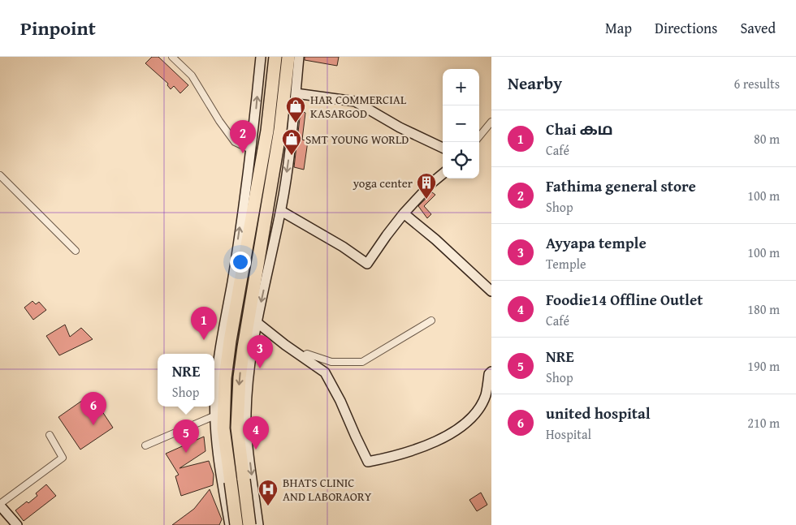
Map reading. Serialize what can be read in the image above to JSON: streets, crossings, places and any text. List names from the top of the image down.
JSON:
{
  "places": {
    "shop": ["HAR COMMERCIAL KASARGOD", "SMT YOUNG WORLD"],
    "building": ["yoga center"],
    "hospital": ["BHATS CLINIC AND LABORAORY"]
  },
  "page": {
    "header": "Pinpoint",
    "nav": ["Map", "Directions", "Saved"],
    "heading": ["Nearby", "6 results"],
    "map_buttons": ["+", "−"],
    "list": [
      {
        "mark": "1",
        "name": "Chai കഥ",
        "note": "Café",
        "value": "80 m"
      },
      {
        "mark": "2",
        "name": "Fathima general store",
        "note": "Shop",
        "value": "100 m"
      },
      {
        "mark": "3",
        "name": "Ayyapa temple",
        "note": "Temple",
        "value": "100 m"
      },
      {
        "mark": "4",
        "name": "Foodie14 Offline Outlet",
        "note": "Café",
        "value": "180 m"
      },
      {
        "mark": "5",
        "name": "NRE",
        "note": "Shop",
        "value": "190 m"
      },
      {
        "mark": "6",
        "name": "united hospital",
        "note": "Hospital",
        "value": "210 m"
      }
    ],
    "pins": [
      "2",
      "1",
      "3",
      "6",
      "4",
      "5"
    ],
    "popup": ["NRE", "Shop"]
  }
}
